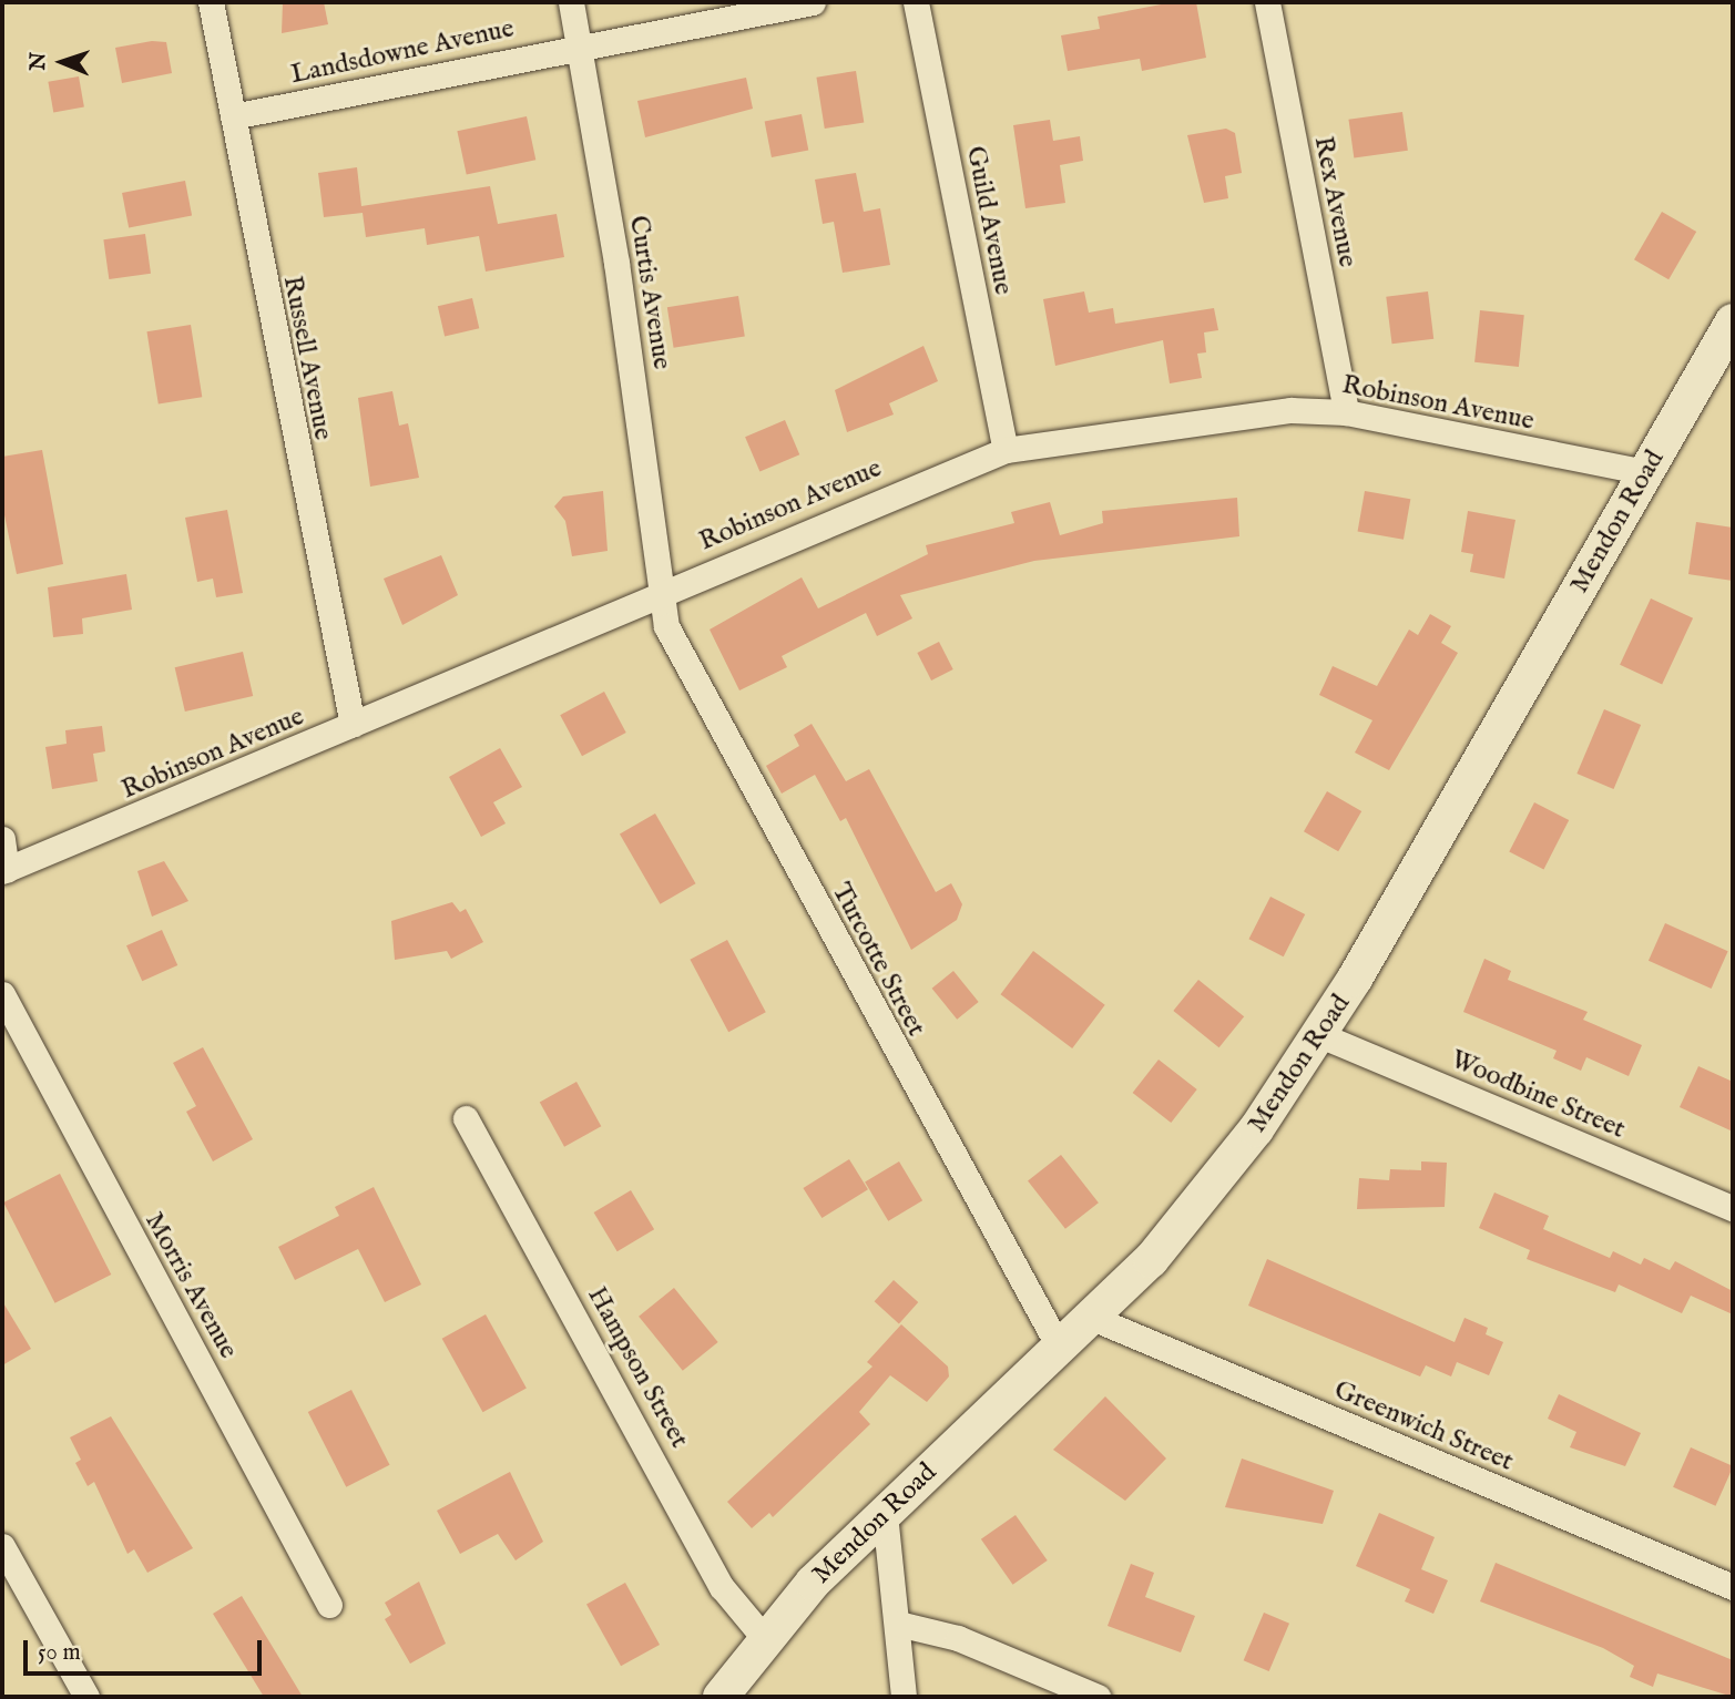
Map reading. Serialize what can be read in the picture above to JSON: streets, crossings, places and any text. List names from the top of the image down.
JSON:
{
  "streets": {
    "street": [
      "Landsdowne Avenue",
      "Rex Avenue",
      "Guild Avenue",
      "Curtis Avenue",
      "Russell Avenue",
      "Robinson Avenue",
      "Mendon Road",
      "Turcotte Street",
      "Woodbine Street",
      "Morris Avenue",
      "Hampson Street",
      "Greenwich Street"
    ]
  },
  "crossings": [
    ["Landsdowne Avenue", "Curtis Avenue"],
    ["Landsdowne Avenue", "Russell Avenue"],
    ["Rex Avenue", "Robinson Avenue"],
    ["Guild Avenue", "Robinson Avenue"],
    ["Curtis Avenue", "Robinson Avenue"],
    ["Curtis Avenue", "Turcotte Street"],
    ["Russell Avenue", "Robinson Avenue"],
    ["Robinson Avenue", "Mendon Road"],
    ["Robinson Avenue", "Turcotte Street"],
    ["Mendon Road", "Turcotte Street"],
    ["Mendon Road", "Woodbine Street"],
    ["Mendon Road", "Hampson Street"],
    ["Mendon Road", "Greenwich Street"]
  ],
  "scale_bar": "50 m",
  "north": "left"
}
